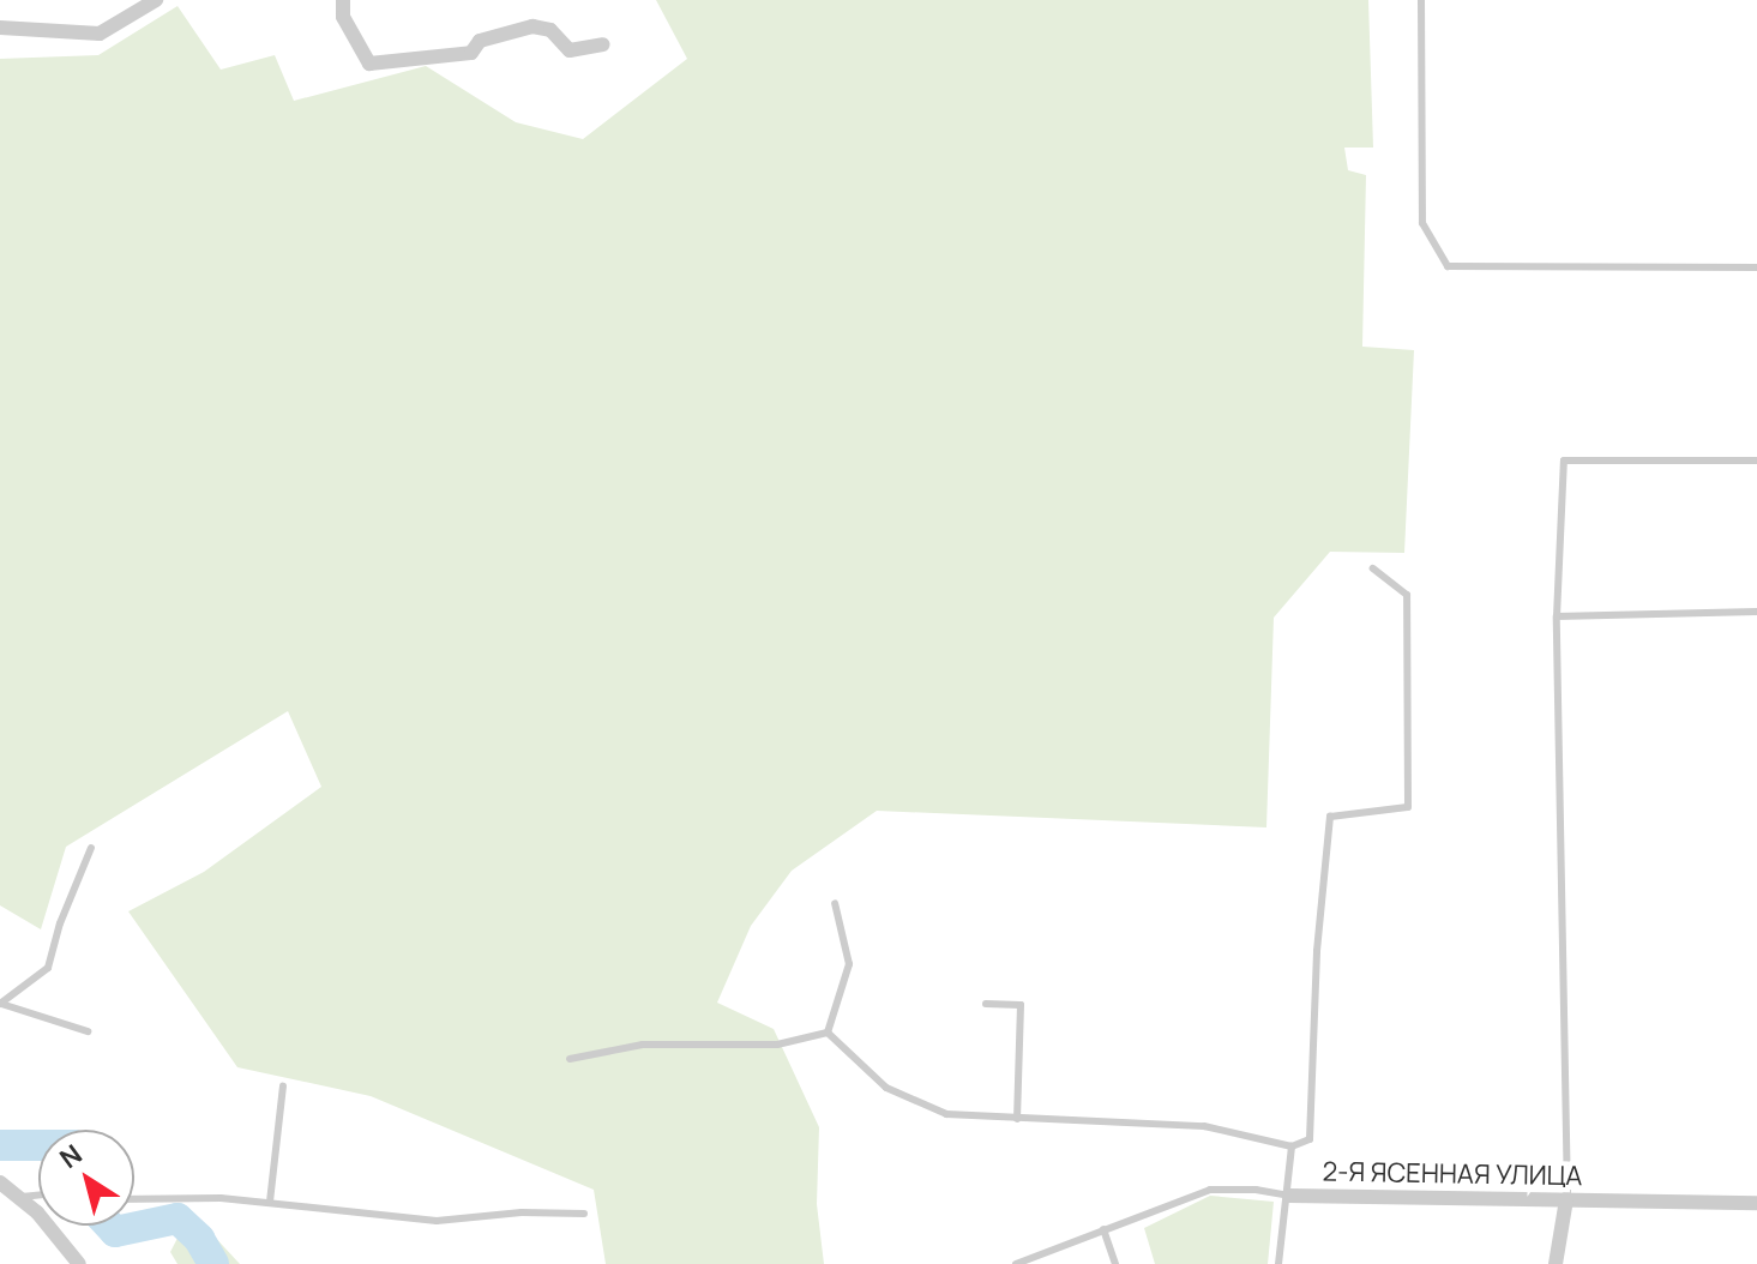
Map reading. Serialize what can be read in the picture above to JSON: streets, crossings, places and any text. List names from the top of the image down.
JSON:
{
  "streets": {
    "street": ["2-Я ЯСЕННАЯ УЛИЦА"]
  },
  "north": "top left"
}
